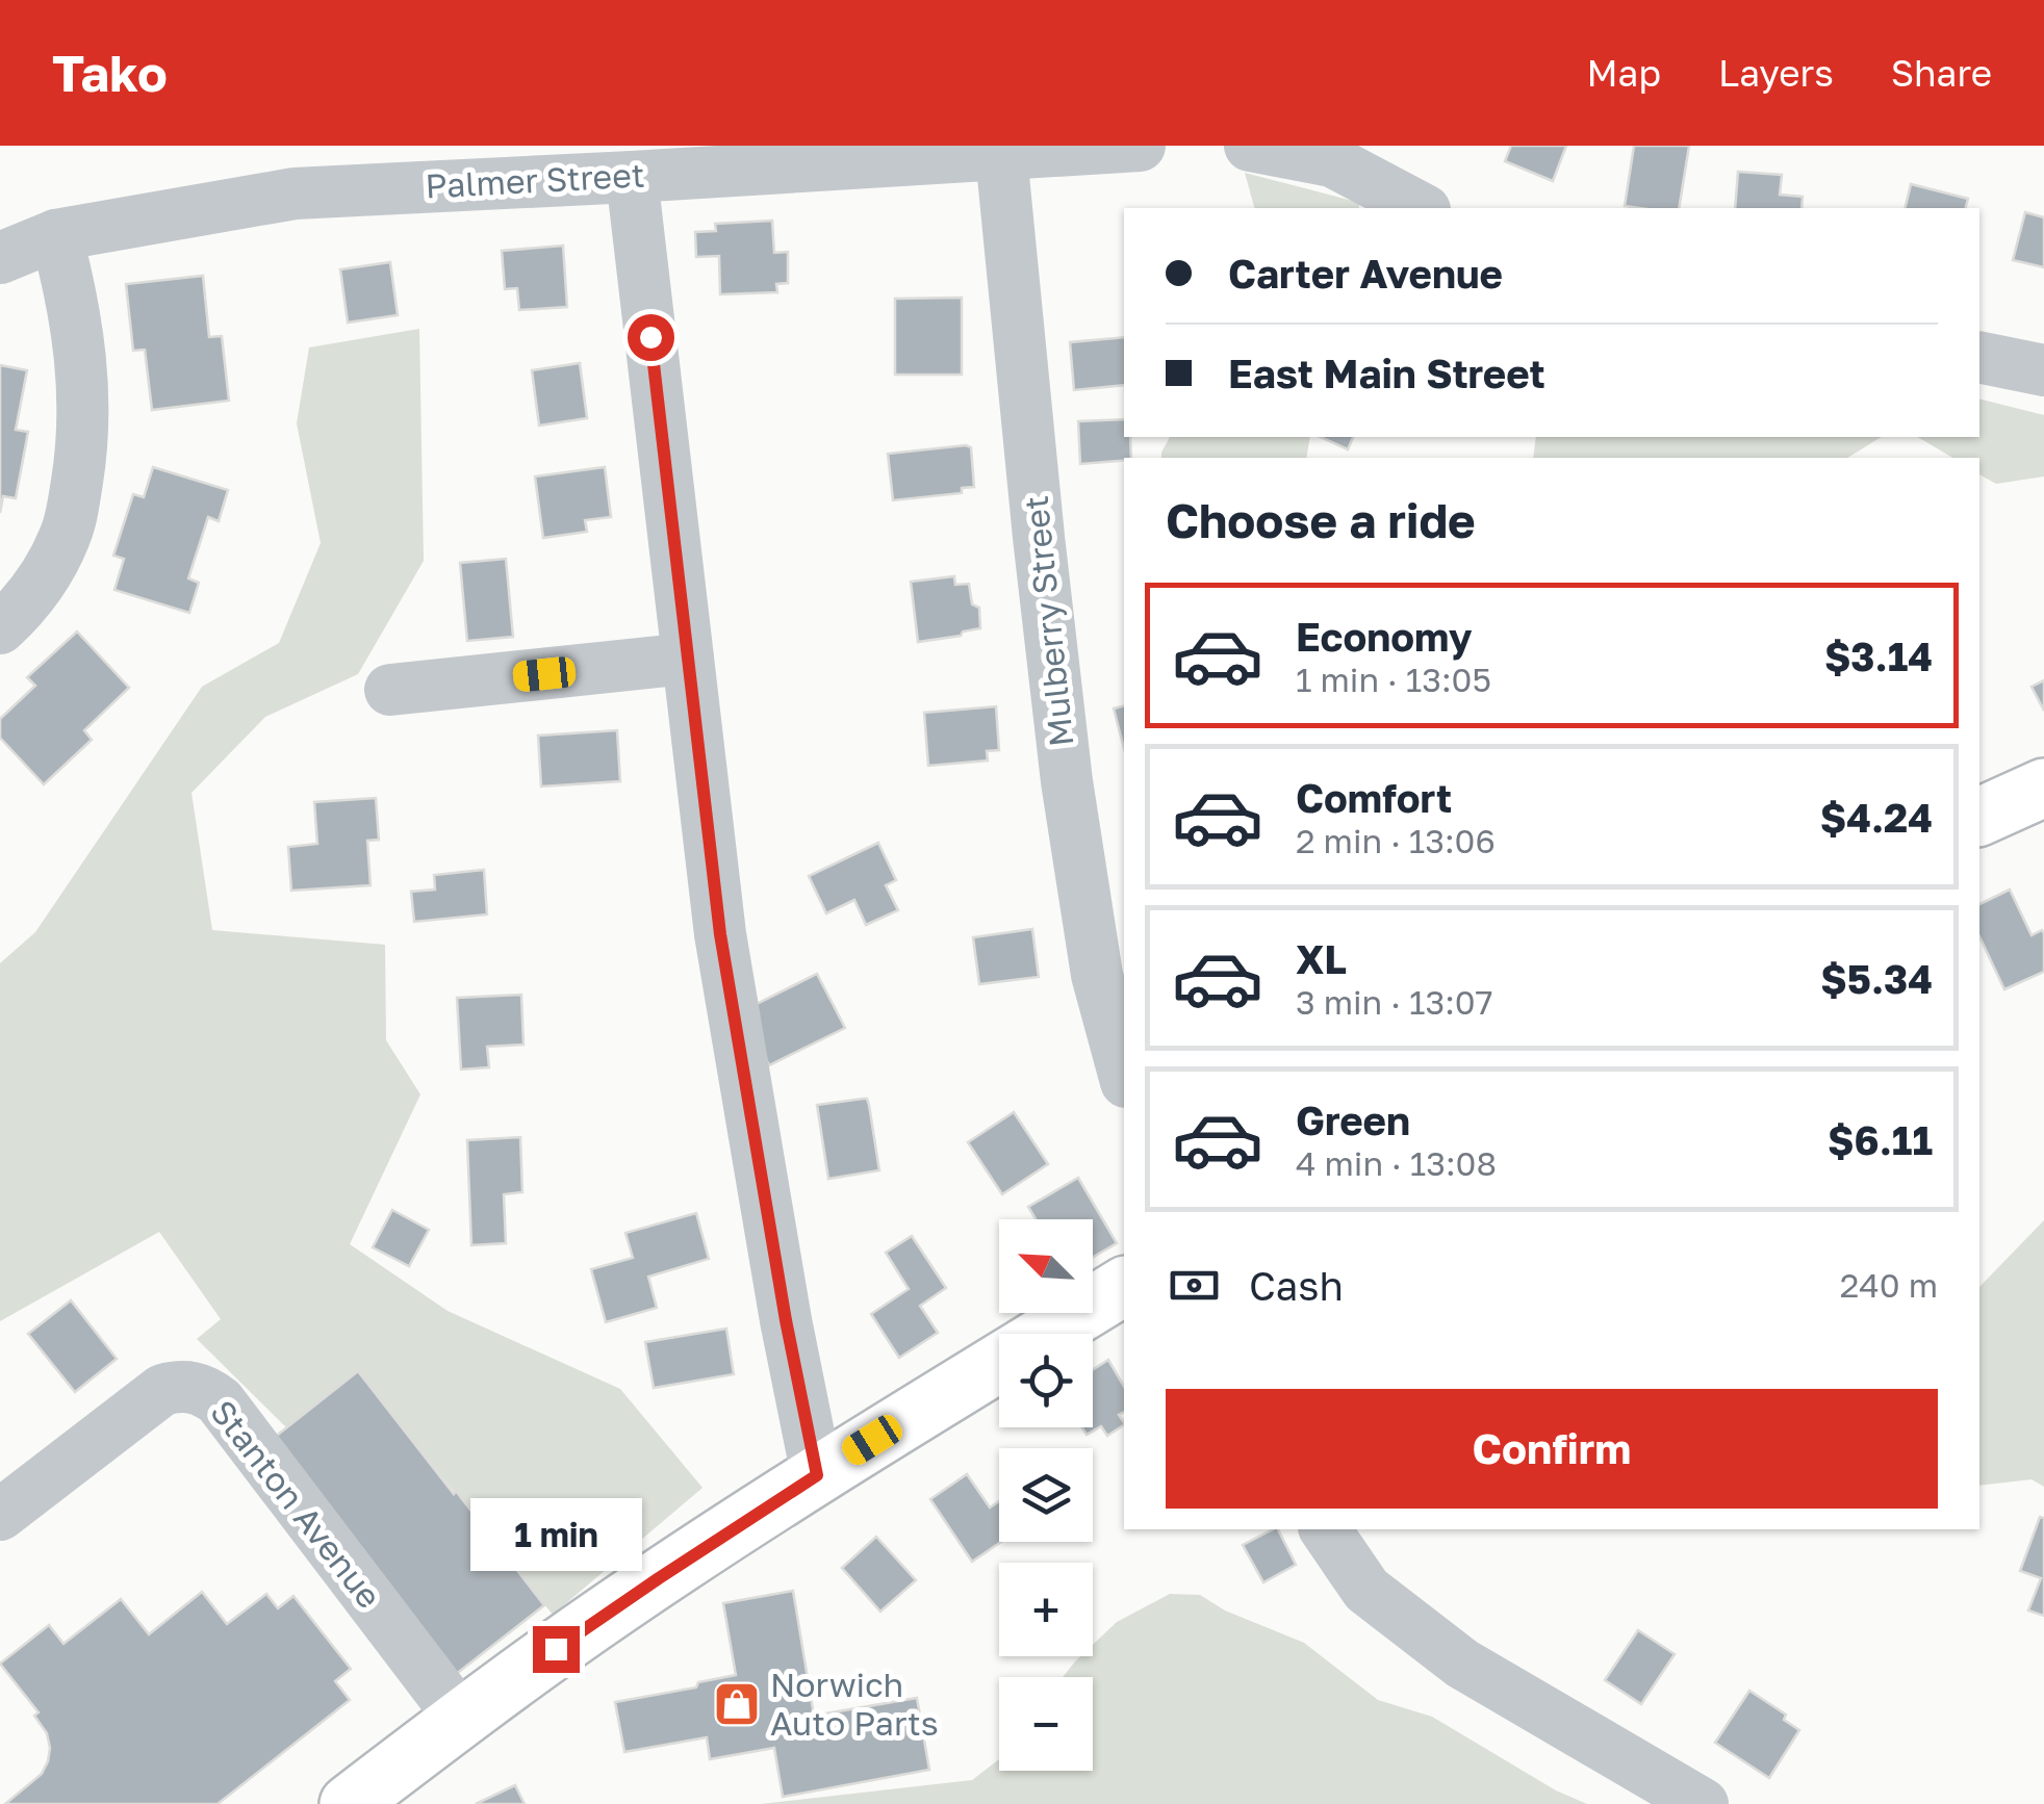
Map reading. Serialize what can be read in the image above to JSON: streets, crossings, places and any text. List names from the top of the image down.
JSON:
{
  "streets": {
    "street": ["Palmer Street", "Mulberry Street", "Stanton Avenue"]
  },
  "crossings": [
    ["Palmer Street", "Mulberry Street"]
  ],
  "places": {
    "shop": ["Norwich Auto Parts"]
  },
  "north": "top left",
  "page": {
    "header": "Tako",
    "nav": ["Map", "Layers", "Share"],
    "banner": ["Carter Avenue", "East Main Street"],
    "heading": "Choose a ride",
    "list": [
      {
        "name": "Economy",
        "note": "1 min · 13:05",
        "value": "$3.14"
      },
      {
        "name": "Comfort",
        "note": "2 min · 13:06",
        "value": "$4.24"
      },
      {
        "name": "XL",
        "note": "3 min · 13:07",
        "value": "$5.34"
      },
      {
        "name": "Green",
        "note": "4 min · 13:08",
        "value": "$6.11"
      }
    ],
    "map_buttons": ["+", "−"],
    "pay": ["Cash", "240 m"],
    "buttons": "Confirm",
    "bubble": "1 min"
  }
}
